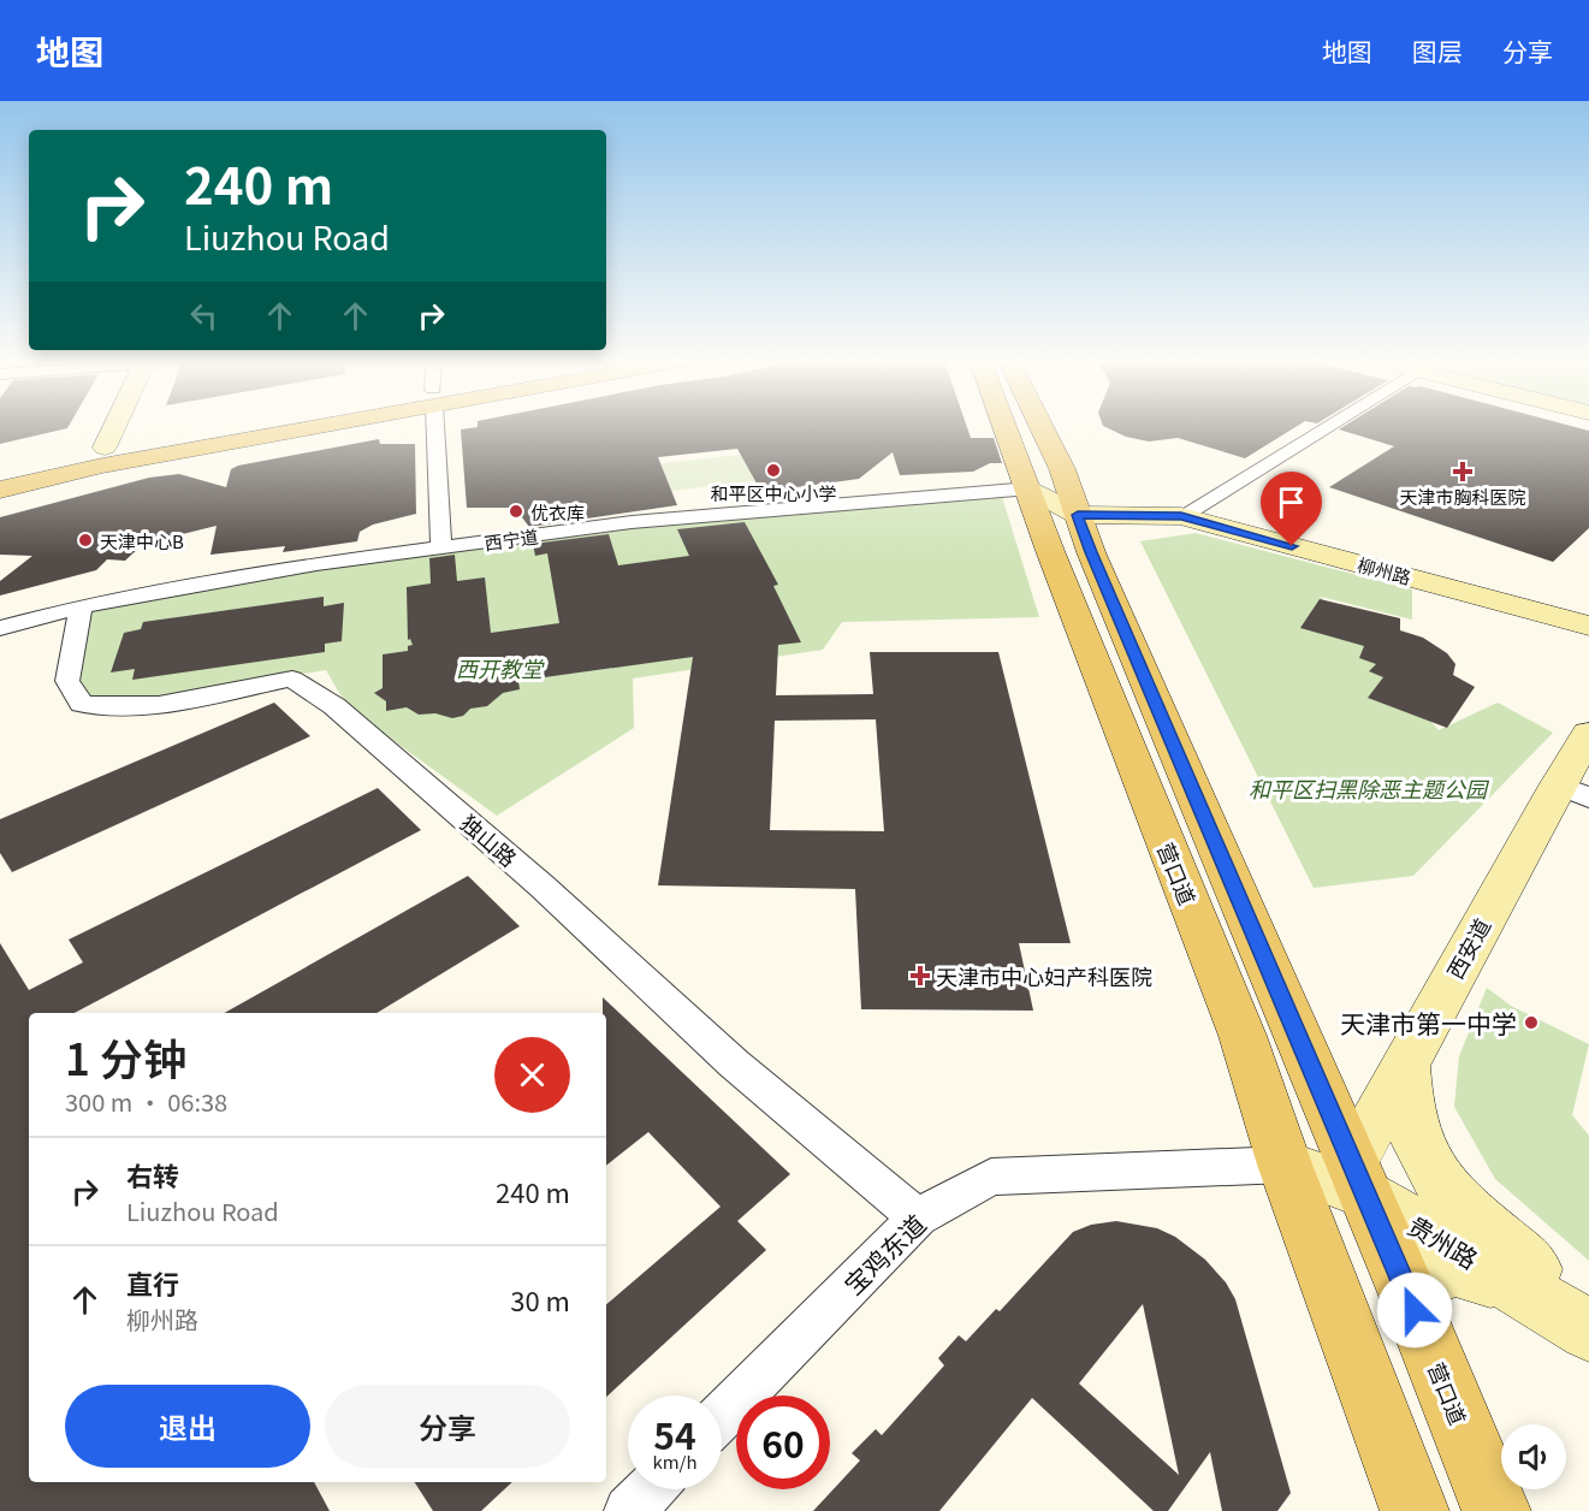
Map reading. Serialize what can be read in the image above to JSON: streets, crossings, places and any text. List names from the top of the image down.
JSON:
{
  "streets": {
    "main road": ["营口道"],
    "street": [
      "西宁道",
      "柳州路",
      "独山路",
      "西安道",
      "贵州路",
      "宝鸡东道"
    ]
  },
  "crossings": [
    ["西宁道", "独山路"],
    ["西宁道", "营口道"],
    ["柳州路", "营口道"],
    ["独山路", "宝鸡东道"],
    ["营口道", "西安道"],
    ["营口道", "贵州路"],
    ["营口道", "宝鸡东道"],
    ["西安道", "贵州路"],
    ["贵州路", "宝鸡东道"]
  ],
  "parks": ["西开教堂", "和平区扫黑除恶主题公园"],
  "places": {
    "other": [
      "和平区中心小学",
      "优衣库",
      "天津中心B",
      "天津市第一中学"
    ],
    "health": ["天津市胸科医院", "天津市中心妇产科医院"]
  },
  "page": {
    "header": "地图",
    "nav": ["地图", "图层", "分享"],
    "turn": ["240 m", "Liuzhou Road"],
    "heading": ["1 分钟", "300 m · 06:38"],
    "list": [
      {
        "name": "右转",
        "note": "Liuzhou Road",
        "value": "240 m"
      },
      {
        "name": "直行",
        "note": "柳州路",
        "value": "30 m"
      }
    ],
    "buttons": ["退出", "分享"],
    "speed": "54 km/h",
    "limit": "60"
  }
}
